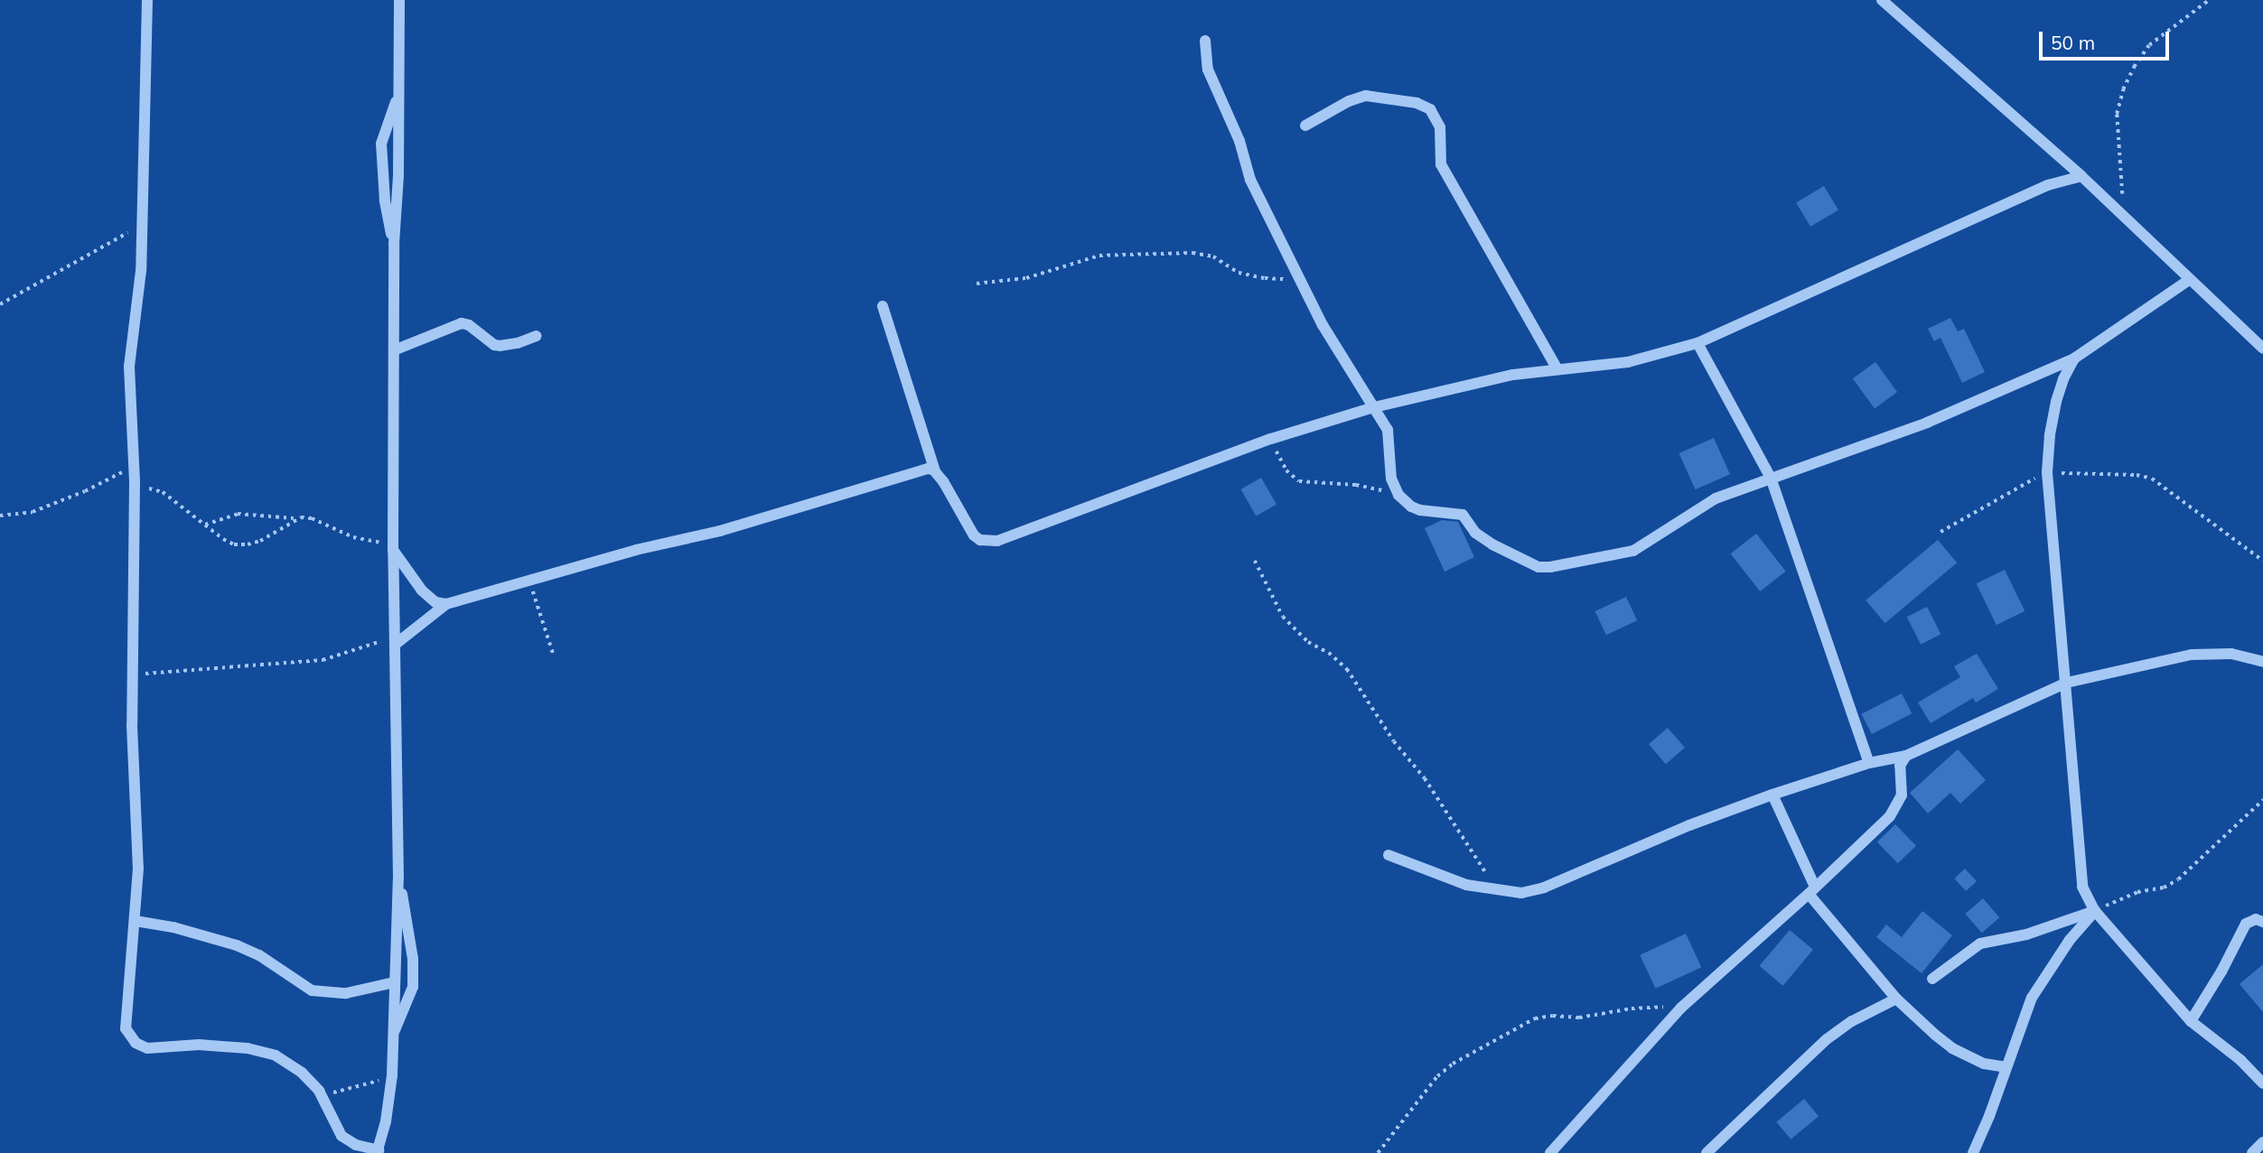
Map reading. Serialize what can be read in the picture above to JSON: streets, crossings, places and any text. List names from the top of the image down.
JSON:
{
  "scale_bar": "50 m"
}
